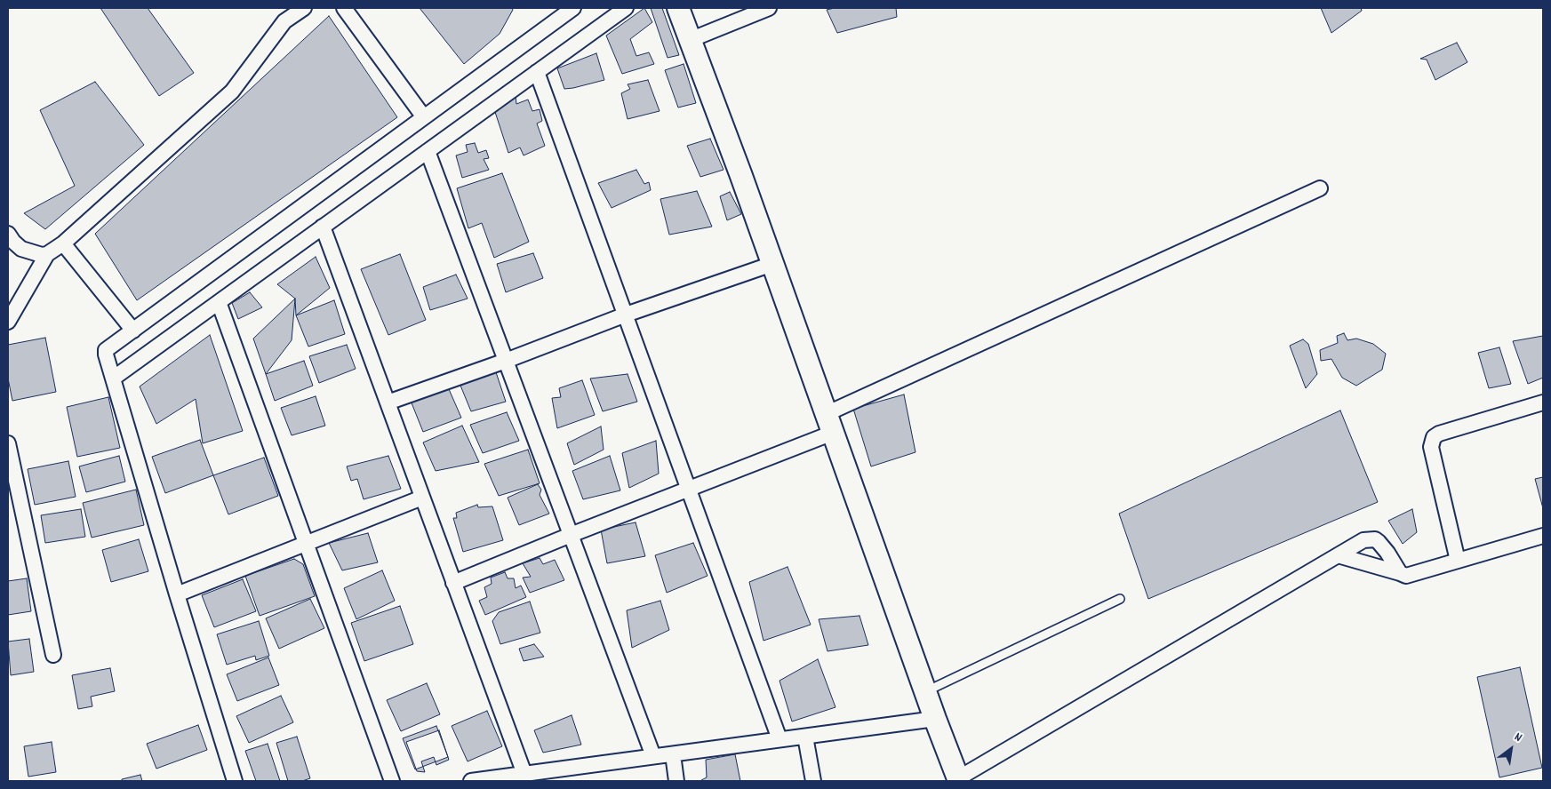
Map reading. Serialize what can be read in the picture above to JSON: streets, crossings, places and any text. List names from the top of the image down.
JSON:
{
  "north": "top right"
}
